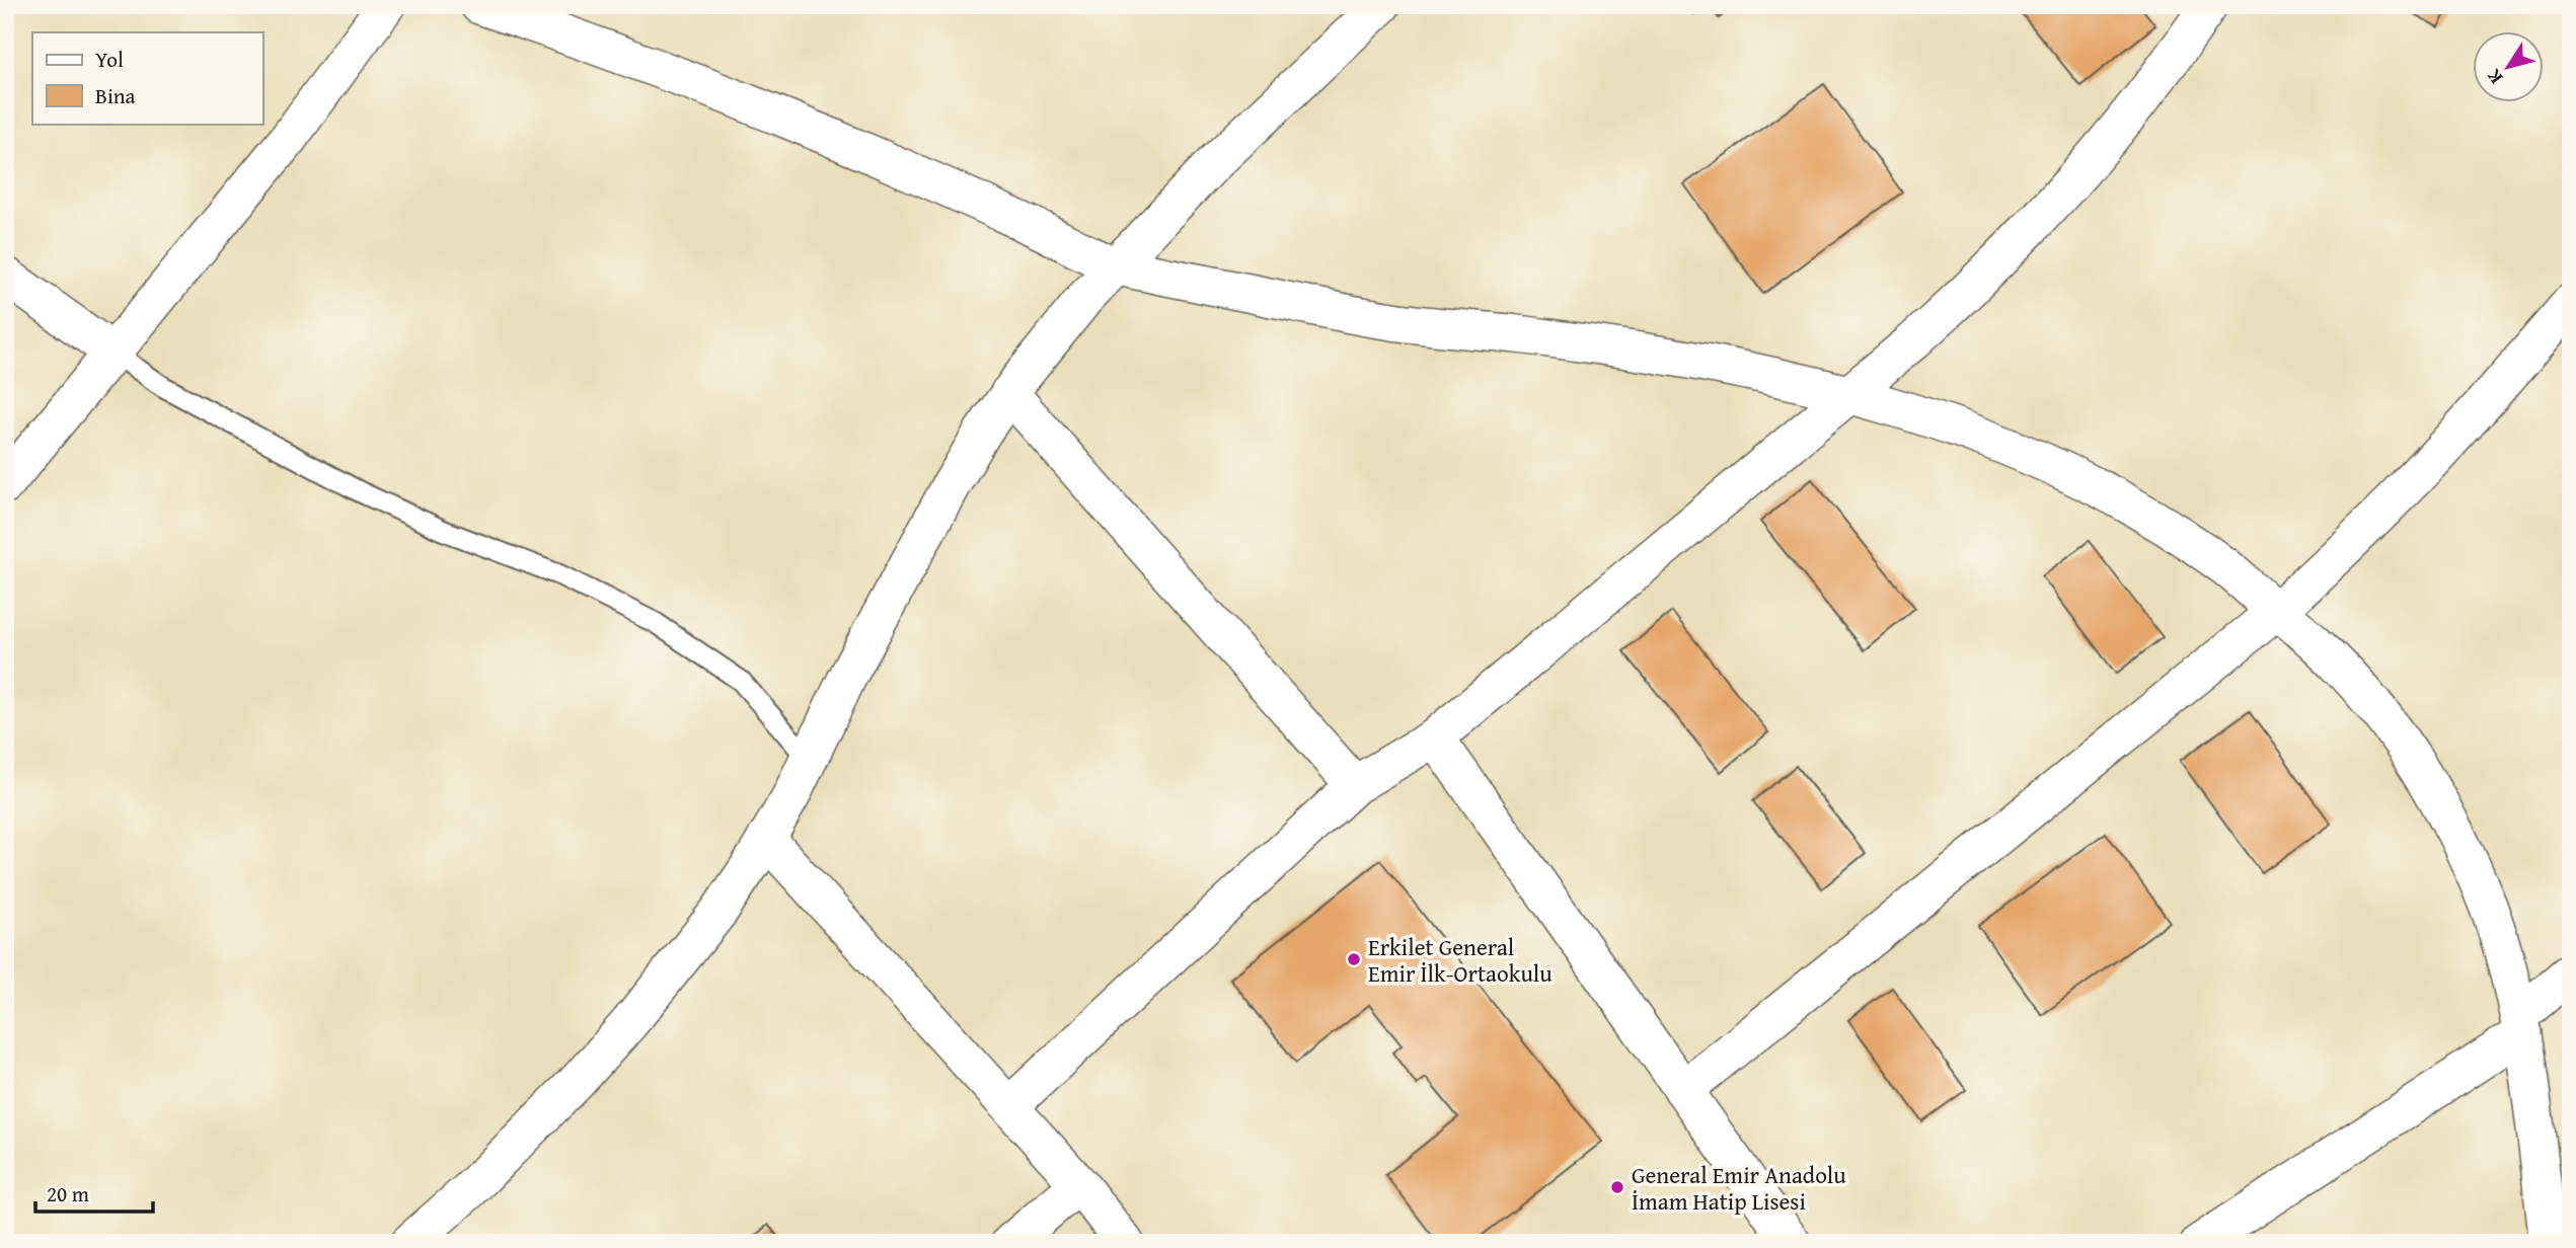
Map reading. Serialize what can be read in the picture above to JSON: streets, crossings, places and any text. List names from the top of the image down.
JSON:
{
  "places": ["Erkilet General Emir İlk-Ortaokulu", "General Emir Anadolu İmam Hatip Lisesi"],
  "legend": ["Yol", "Bina"],
  "scale_bar": "20 m",
  "north": "bottom left"
}
